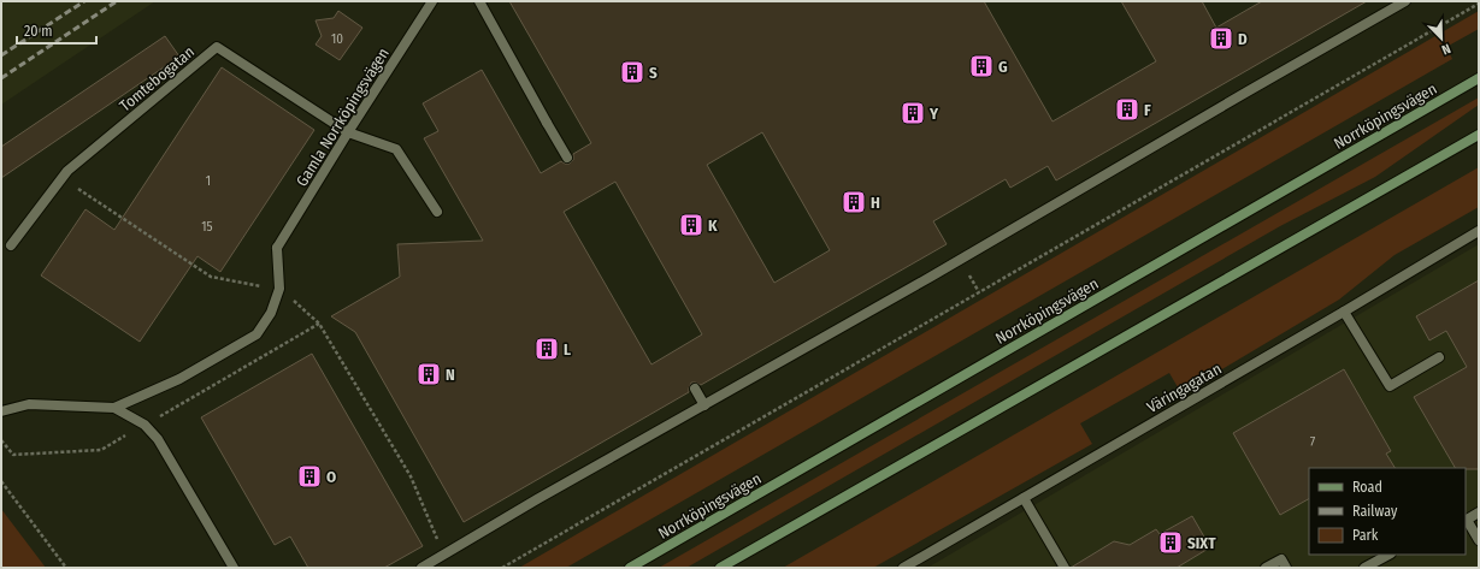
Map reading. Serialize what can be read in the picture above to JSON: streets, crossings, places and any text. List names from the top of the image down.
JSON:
{
  "streets": {
    "main road": ["Norrköpingsvägen"],
    "street": ["Tomtebogatan", "Gamla Norrköpingsvägen", "Väringagatan"]
  },
  "crossings": [
    ["Tomtebogatan", "Gamla Norrköpingsvägen"]
  ],
  "places": {
    "building": [
      "D",
      "G",
      "S",
      "F",
      "Y",
      "H",
      "K",
      "L",
      "N",
      "O",
      "SIXT"
    ]
  },
  "house_numbers": [
    "10",
    "1",
    "15",
    "7"
  ],
  "legend": ["Road", "Railway", "Park"],
  "scale_bar": "20 m",
  "north": "bottom right"
}
